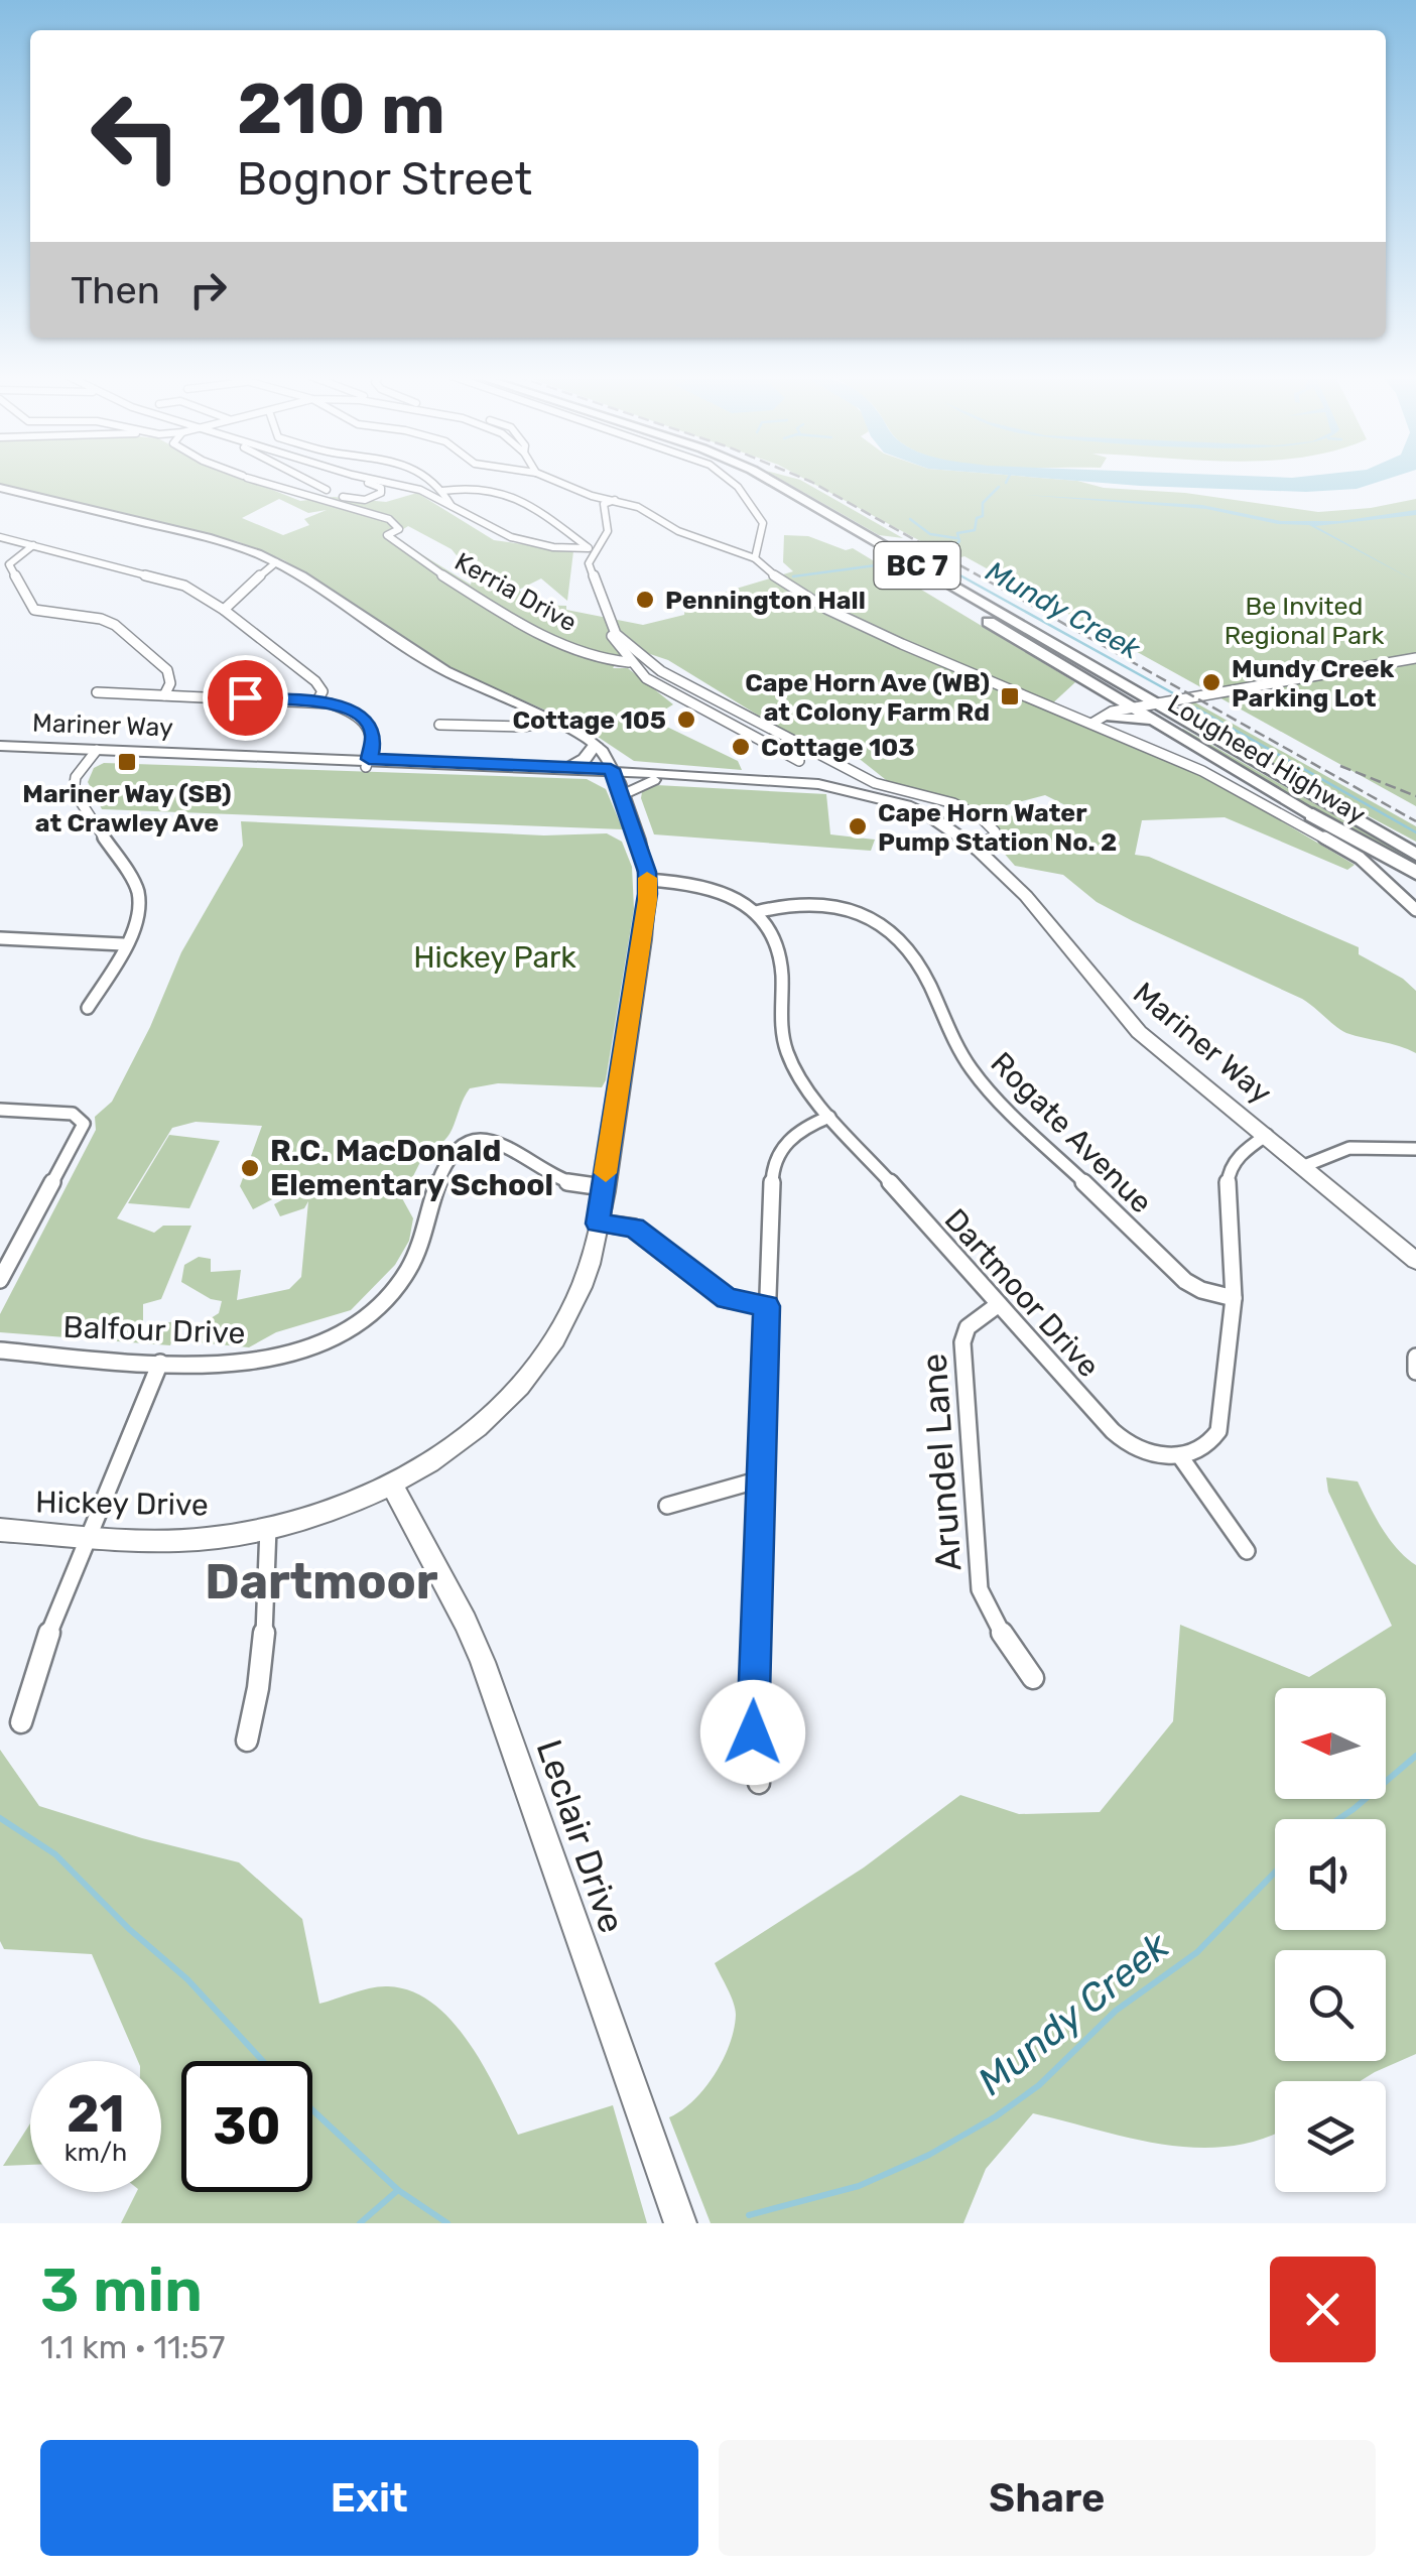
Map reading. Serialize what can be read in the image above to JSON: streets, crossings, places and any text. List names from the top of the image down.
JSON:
{
  "streets": {
    "main road": ["BC 7", "Lougheed Highway"],
    "street": [
      "Kerria Drive",
      "Mariner Way",
      "Rogate Avenue",
      "Dartmoor Drive",
      "Balfour Drive",
      "Arundel Lane",
      "Hickey Drive",
      "Leclair Drive"
    ]
  },
  "crossings": [
    ["Mariner Way", "Hickey Drive"],
    ["Rogate Avenue", "Dartmoor Drive"],
    ["Dartmoor Drive", "Arundel Lane"],
    ["Balfour Drive", "Hickey Drive"],
    ["Hickey Drive", "Leclair Drive"]
  ],
  "districts": ["Dartmoor"],
  "water": ["Mundy Creek"],
  "parks": ["Be Invited Regional Park", "Hickey Park"],
  "places": {
    "other": [
      "Pennington Hall",
      "Mundy Creek Parking Lot",
      "Cottage 105",
      "Cottage 103",
      "Cape Horn Water Pump Station No. 2",
      "R.C. MacDonald Elementary School"
    ],
    "transit": ["Cape Horn Ave (WB) at Colony Farm Rd", "Mariner Way (SB) at Crawley Ave"]
  },
  "north": "left",
  "page": {
    "turn": ["210 m", "Bognor Street"],
    "then": "Then",
    "speed": "21 km/h",
    "limit": "30",
    "heading": ["3 min", "1.1 km · 11:57"],
    "buttons": ["Exit", "Share"]
  }
}
